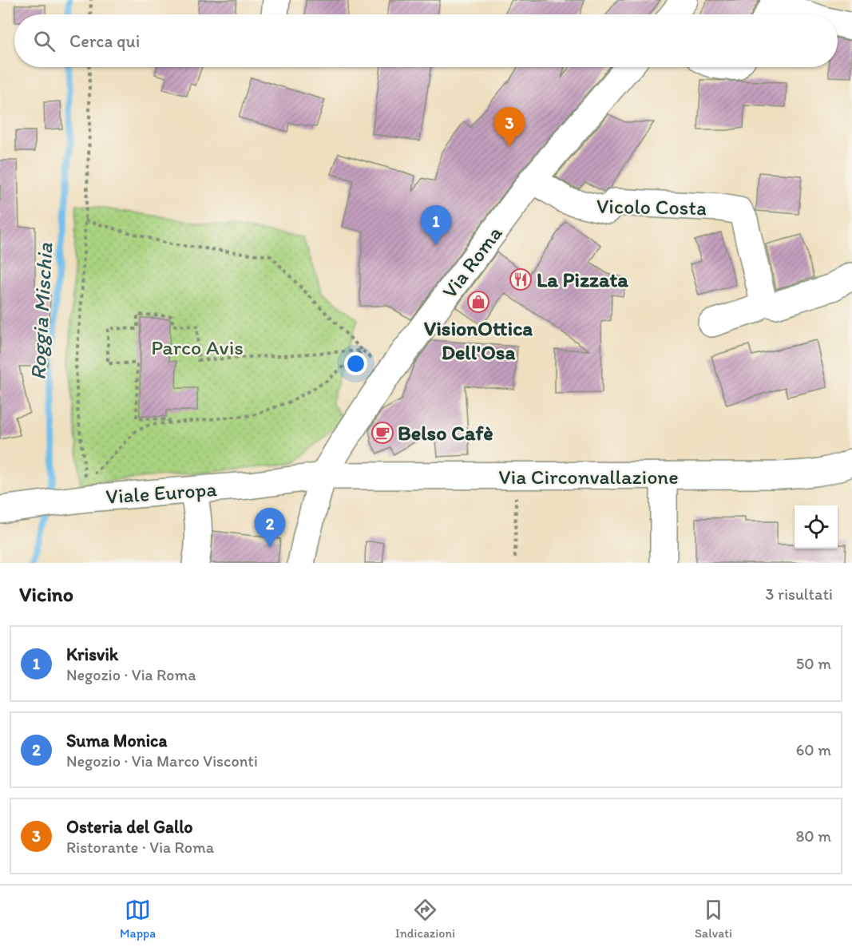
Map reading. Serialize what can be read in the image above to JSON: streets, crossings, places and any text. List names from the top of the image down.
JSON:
{
  "streets": {
    "street": [
      "Vicolo Costa",
      "Via Roma",
      "Via Circonvallazione",
      "Viale Europa"
    ]
  },
  "crossings": [
    ["Vicolo Costa", "Via Roma"],
    ["Via Roma", "Via Circonvallazione"],
    ["Via Roma", "Viale Europa"],
    ["Via Circonvallazione", "Viale Europa"]
  ],
  "water": ["Roggia Mischia"],
  "parks": ["Parco Avis"],
  "places": {
    "restaurant": ["La Pizzata"],
    "shop": ["VisionOttica Dell'Osa"],
    "cafe": ["Belso Cafè"]
  },
  "page": {
    "search": "Cerca qui",
    "pins": ["3", "1", "2"],
    "heading": ["Vicino", "3 risultati"],
    "list": [
      {
        "mark": "1",
        "name": "Krisvik",
        "note": "Negozio · Via Roma",
        "value": "50 m"
      },
      {
        "mark": "2",
        "name": "Suma Monica",
        "note": "Negozio · Via Marco Visconti",
        "value": "60 m"
      },
      {
        "mark": "3",
        "name": "Osteria del Gallo",
        "note": "Ristorante · Via Roma",
        "value": "80 m"
      }
    ],
    "nav": ["Mappa", "Indicazioni", "Salvati"]
  }
}
